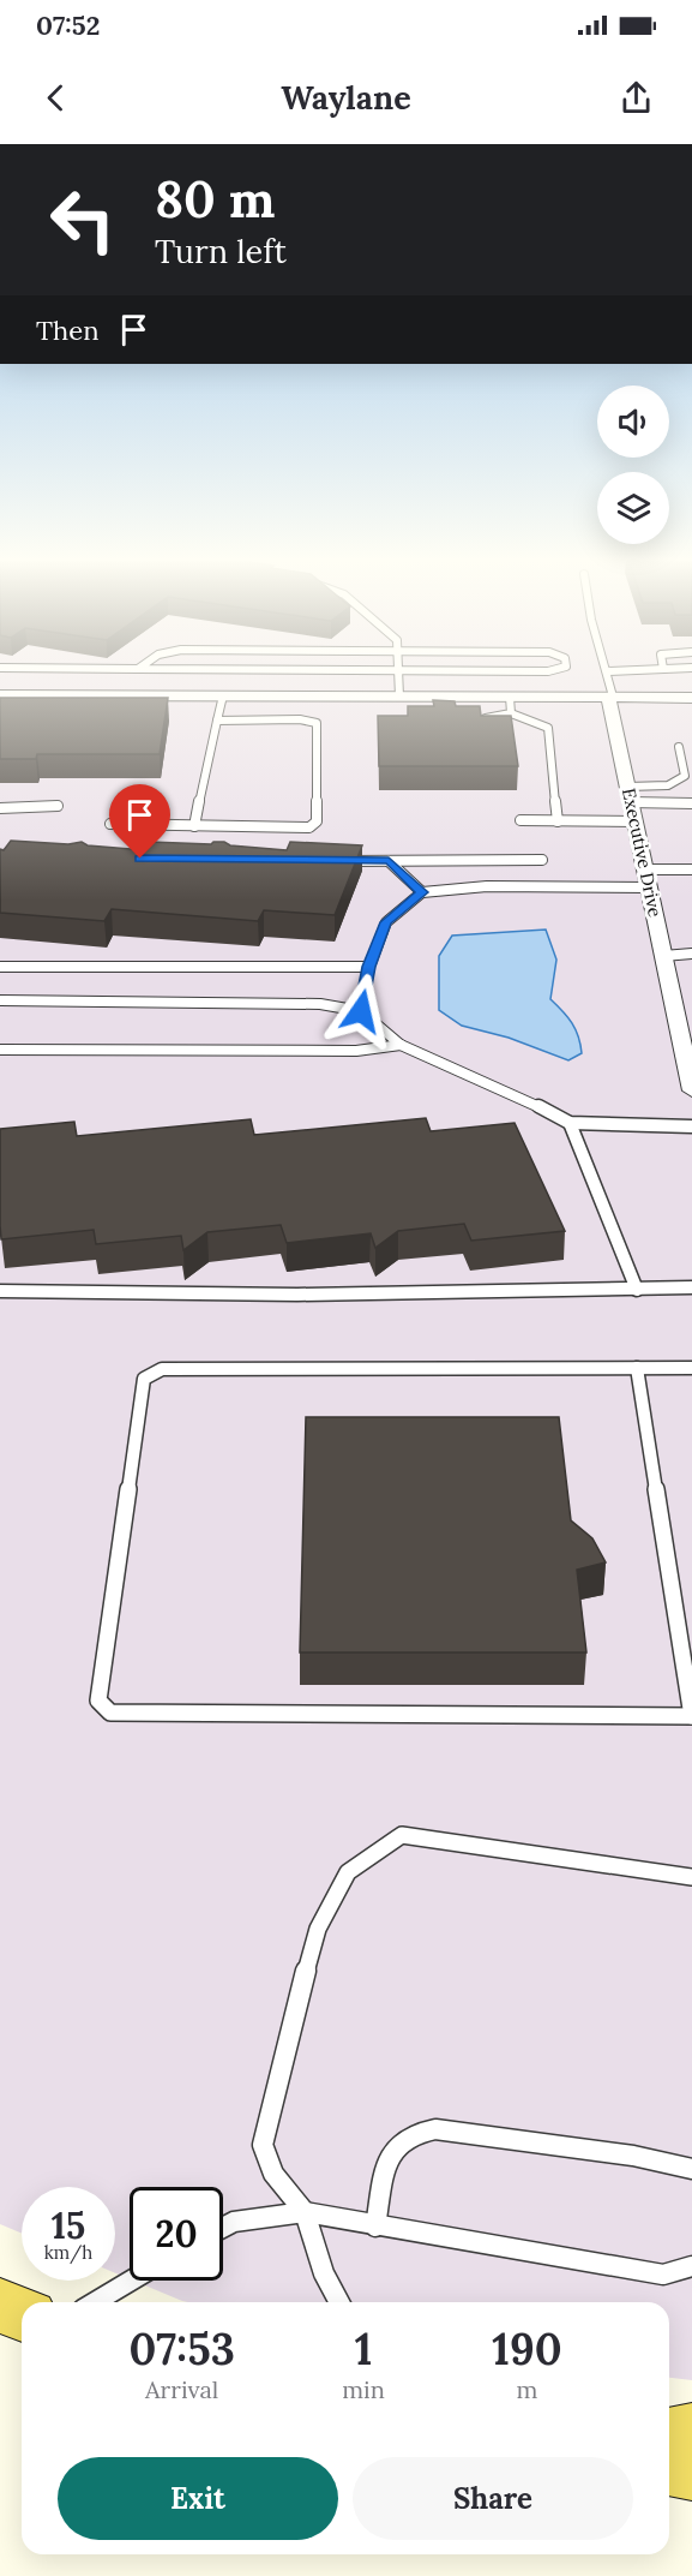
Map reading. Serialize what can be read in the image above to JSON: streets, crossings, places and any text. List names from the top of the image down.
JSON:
{
  "streets": {
    "street": ["Executive Drive"]
  },
  "page": {
    "status": "07:52",
    "header": "Waylane",
    "turn": ["80 m", "Turn left"],
    "then": "Then",
    "speed": "15 km/h",
    "limit": "20",
    "eta": [
      "07:53",
      "Arrival",
      "1",
      "min",
      "190",
      "m"
    ],
    "buttons": ["Exit", "Share"]
  }
}
